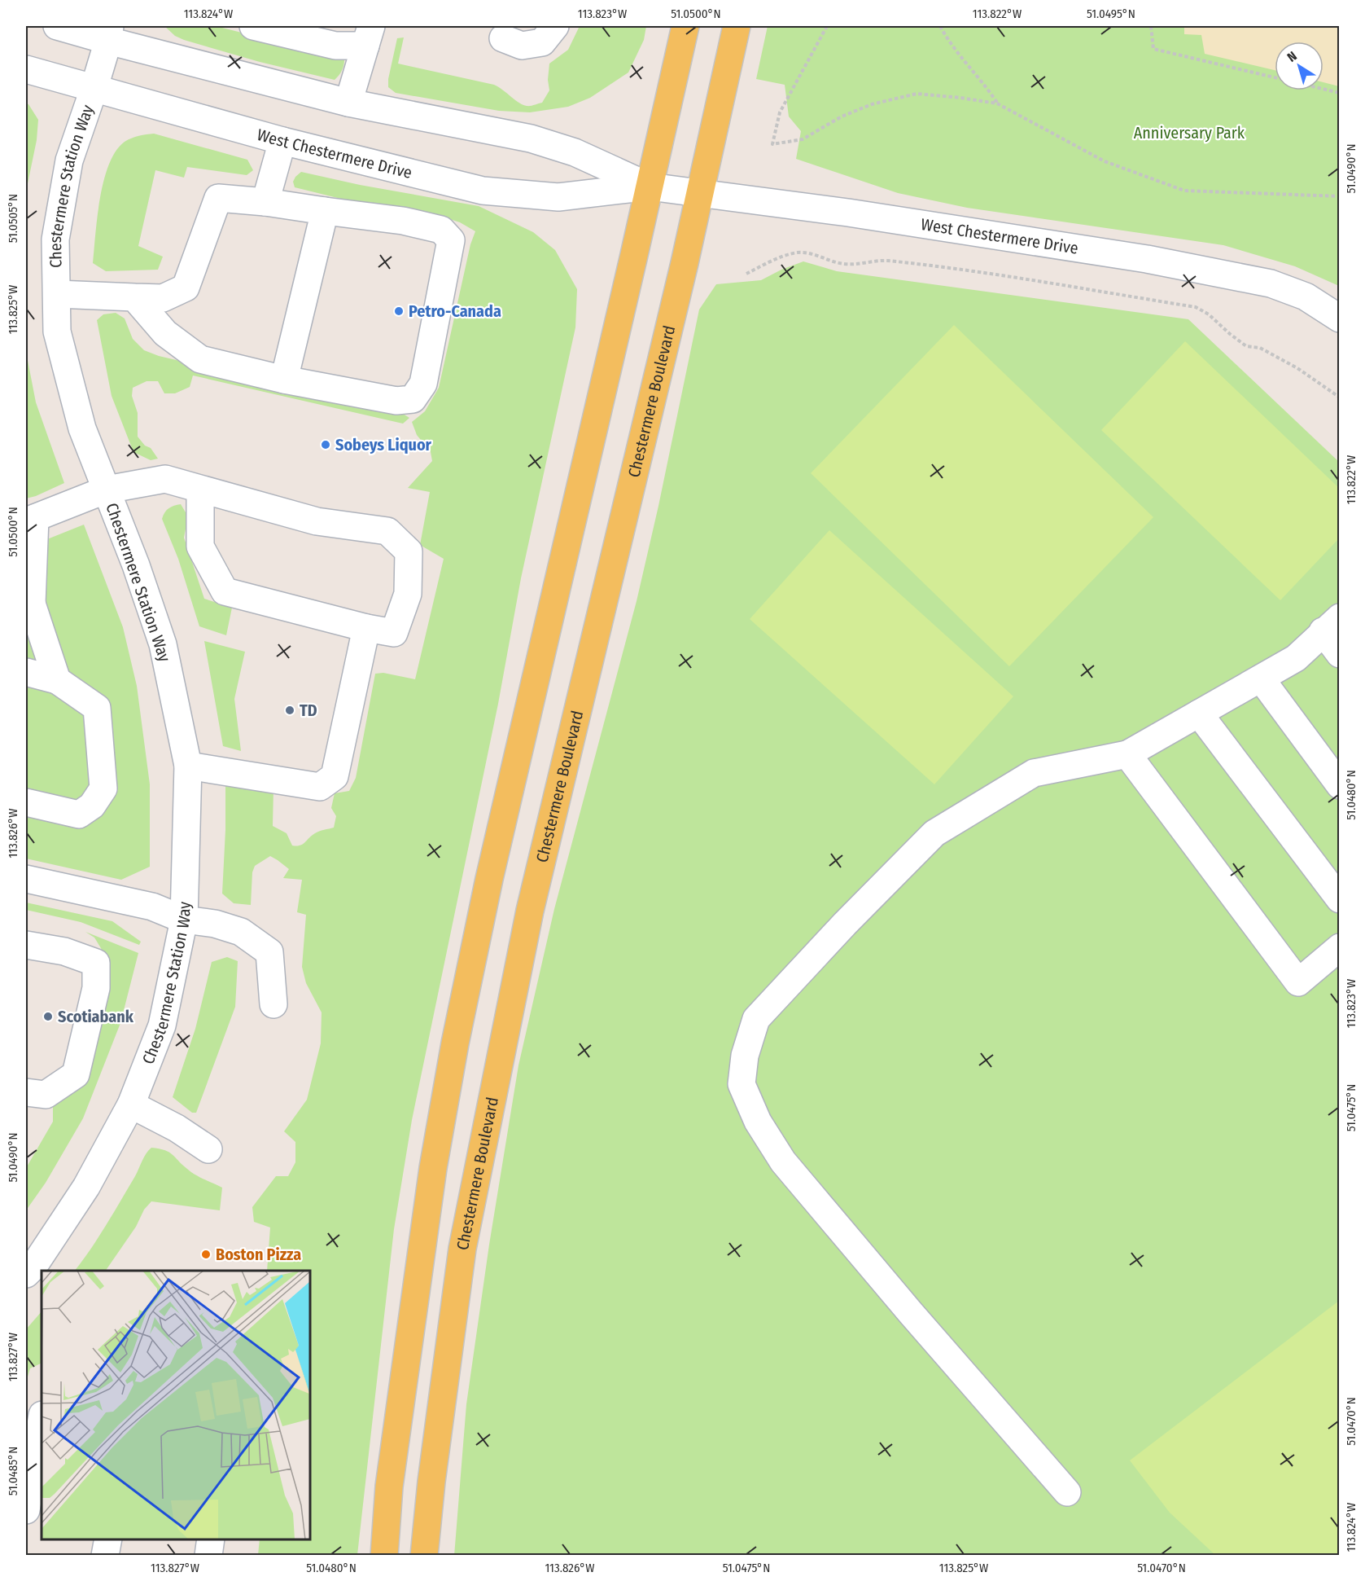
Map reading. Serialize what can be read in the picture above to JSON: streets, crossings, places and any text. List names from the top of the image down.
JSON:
{
  "streets": {
    "main road": ["Chestermere Boulevard"],
    "street": ["West Chestermere Drive", "Chestermere Station Way"]
  },
  "crossings": [
    ["West Chestermere Drive", "Chestermere Station Way"],
    ["West Chestermere Drive", "Chestermere Boulevard"]
  ],
  "parks": ["Anniversary Park"],
  "places": [
    "Petro-Canada",
    "Sobeys Liquor",
    "TD",
    "Scotiabank",
    "Boston Pizza"
  ],
  "north": "top left",
  "coordinates": [
    "113.824°W",
    "113.823°W",
    "51.0500°N",
    "113.822°W",
    "51.0495°N",
    "51.0490°N",
    "51.0505°N",
    "113.825°W",
    "51.0480°N",
    "113.826°W",
    "51.0475°N",
    "113.827°W",
    "51.0470°N",
    "51.0485°N"
  ]
}
